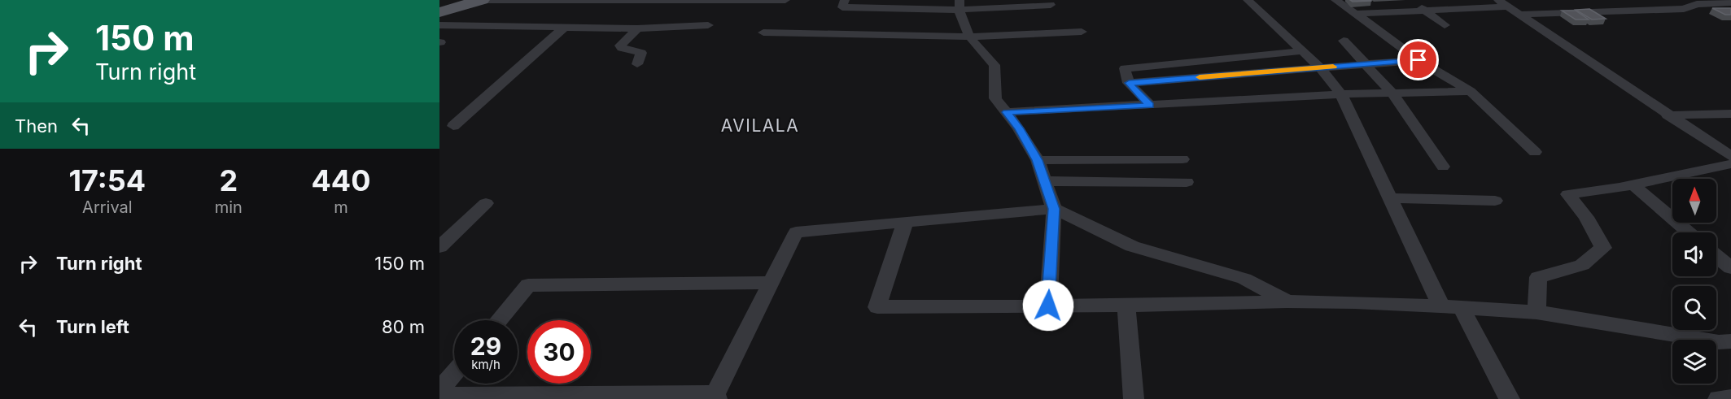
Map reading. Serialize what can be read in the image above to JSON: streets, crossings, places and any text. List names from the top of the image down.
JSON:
{
  "districts": ["AVILALA"],
  "north": "top",
  "page": {
    "turn": ["150 m", "Turn right"],
    "then": "Then",
    "eta": [
      "17:54",
      "Arrival",
      "2",
      "min",
      "440",
      "m"
    ],
    "list": [
      {
        "name": "Turn right",
        "value": "150 m"
      },
      {
        "name": "Turn left",
        "value": "80 m"
      }
    ],
    "speed": "29 km/h",
    "limit": "30"
  }
}
